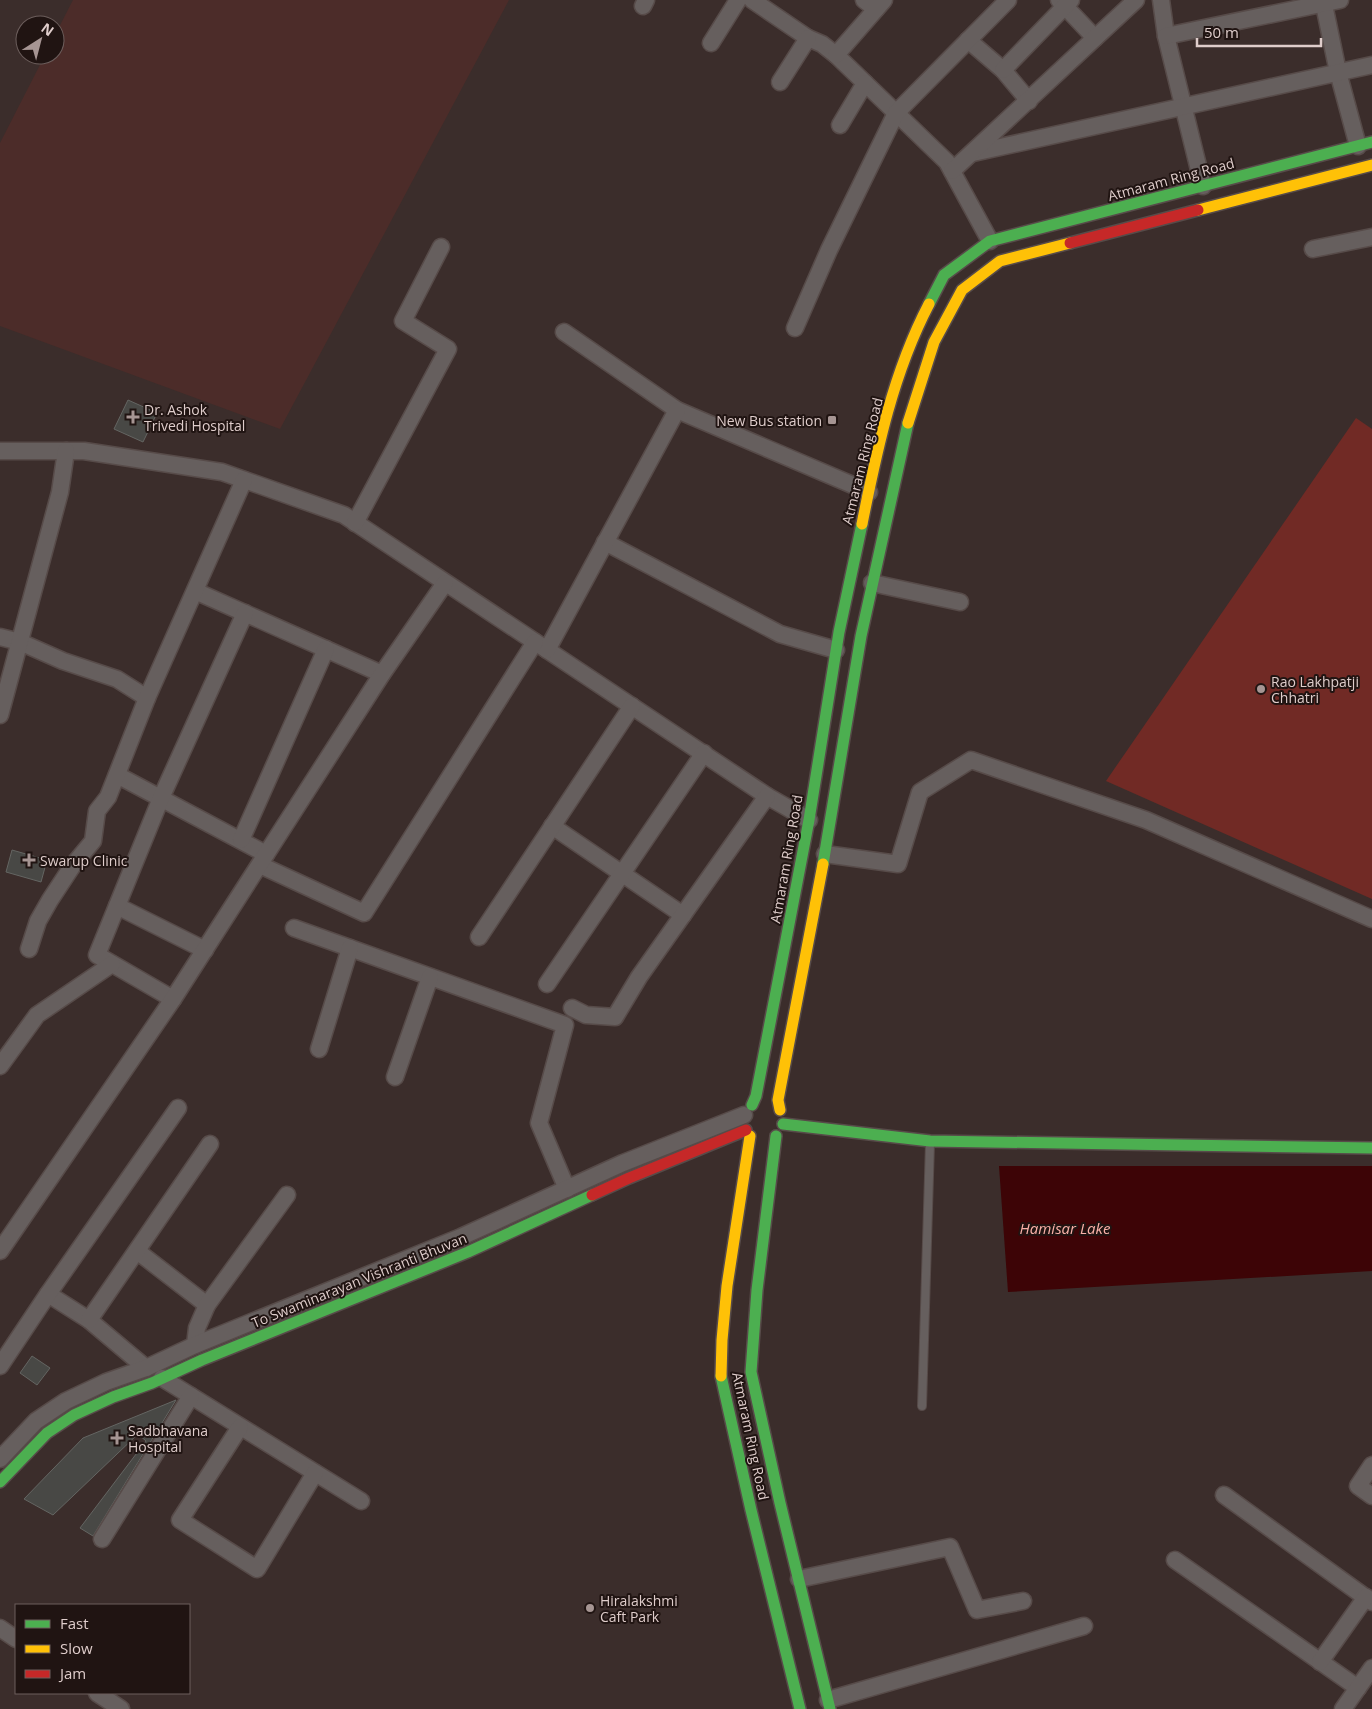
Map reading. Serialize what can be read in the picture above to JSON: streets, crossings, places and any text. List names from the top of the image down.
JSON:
{
  "streets": {
    "main road": ["Atmaram Ring Road", "To Swaminarayan Vishranti Bhuvan"]
  },
  "crossings": [
    ["Atmaram Ring Road", "To Swaminarayan Vishranti Bhuvan"]
  ],
  "water": ["Hamisar Lake"],
  "places": {
    "health": ["Dr. Ashok Trivedi Hospital", "Swarup Clinic", "Sadbhavana Hospital"],
    "transit": ["New Bus station"],
    "other": ["Rao Lakhpatji Chhatri", "Hiralakshmi Caft Park"]
  },
  "legend": ["Fast", "Slow", "Jam"],
  "scale_bar": "50 m",
  "north": "top right"
}
